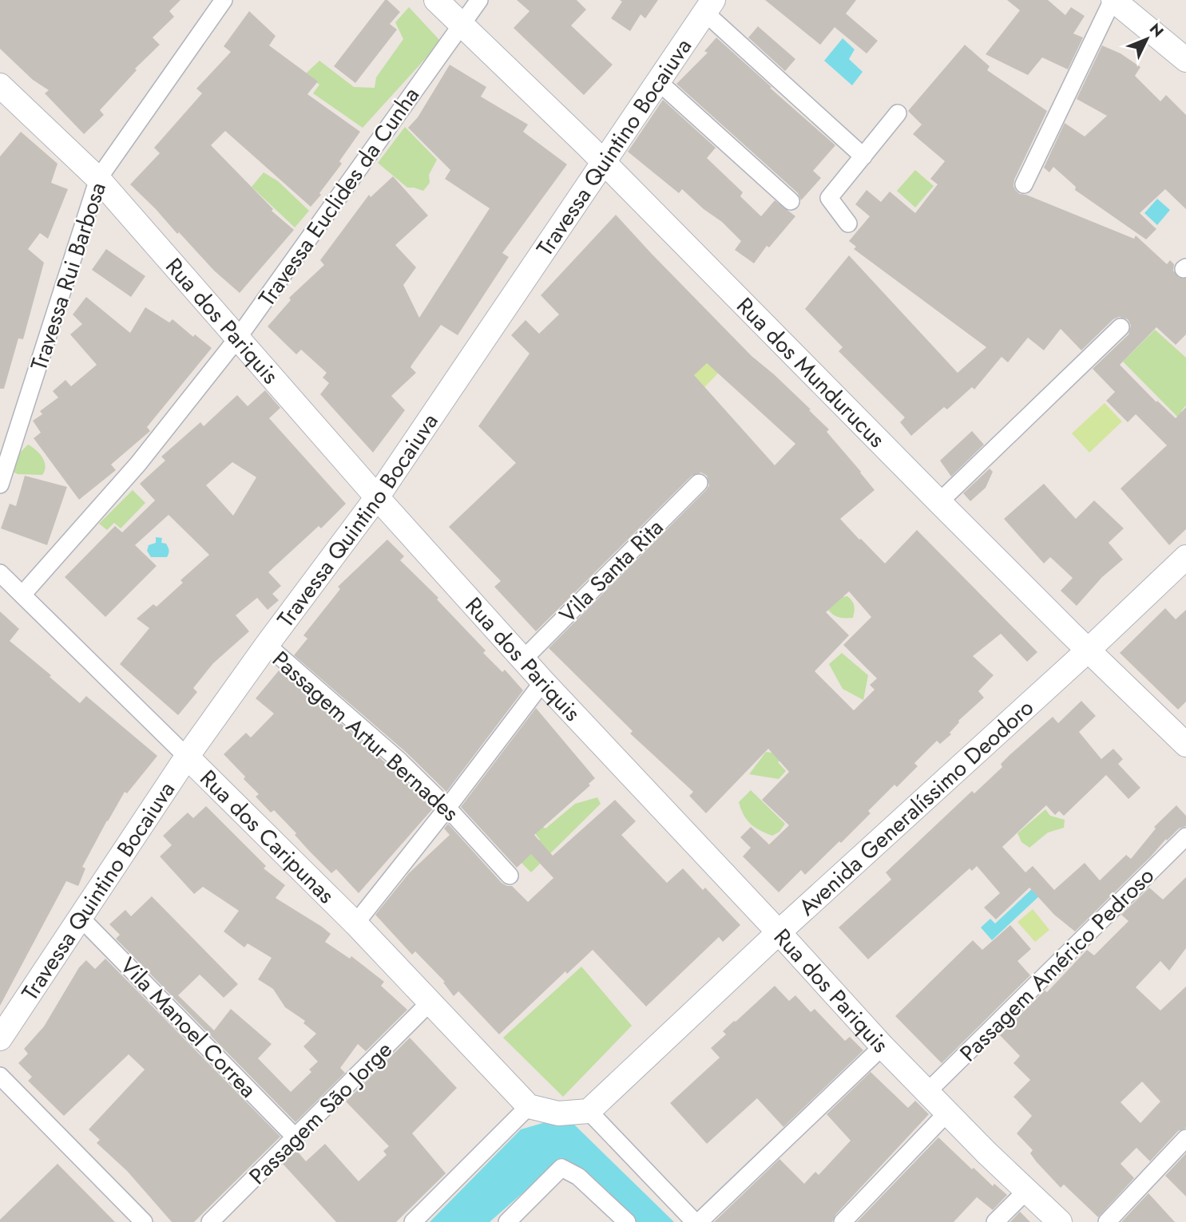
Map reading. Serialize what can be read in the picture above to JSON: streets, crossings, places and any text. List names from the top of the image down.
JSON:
{
  "streets": {
    "street": [
      "Travessa Quintino Bocaiuva",
      "Travessa Euclides da Cunha",
      "Travessa Rui Barbosa",
      "Rua dos Pariquis",
      "Rua dos Mundurucus",
      "Vila Santa Rita",
      "Passagem Artur Bernades",
      "Avenida Generalíssimo Deodoro",
      "Rua dos Caripunas",
      "Passagem Américo Pedroso",
      "Vila Manoel Correa",
      "Passagem São Jorge"
    ]
  },
  "crossings": [
    ["Travessa Quintino Bocaiuva", "Rua dos Pariquis"],
    ["Travessa Quintino Bocaiuva", "Rua dos Mundurucus"],
    ["Travessa Quintino Bocaiuva", "Passagem Artur Bernades"],
    ["Travessa Quintino Bocaiuva", "Rua dos Caripunas"],
    ["Travessa Quintino Bocaiuva", "Vila Manoel Correa"],
    ["Travessa Euclides da Cunha", "Rua dos Pariquis"],
    ["Travessa Euclides da Cunha", "Rua dos Mundurucus"],
    ["Travessa Euclides da Cunha", "Rua dos Caripunas"],
    ["Travessa Rui Barbosa", "Rua dos Pariquis"],
    ["Rua dos Pariquis", "Vila Santa Rita"],
    ["Rua dos Pariquis", "Avenida Generalíssimo Deodoro"],
    ["Rua dos Pariquis", "Passagem Américo Pedroso"],
    ["Rua dos Mundurucus", "Avenida Generalíssimo Deodoro"],
    ["Rua dos Caripunas", "Passagem São Jorge"],
    ["Vila Manoel Correa", "Passagem São Jorge"]
  ],
  "north": "top right"
}
